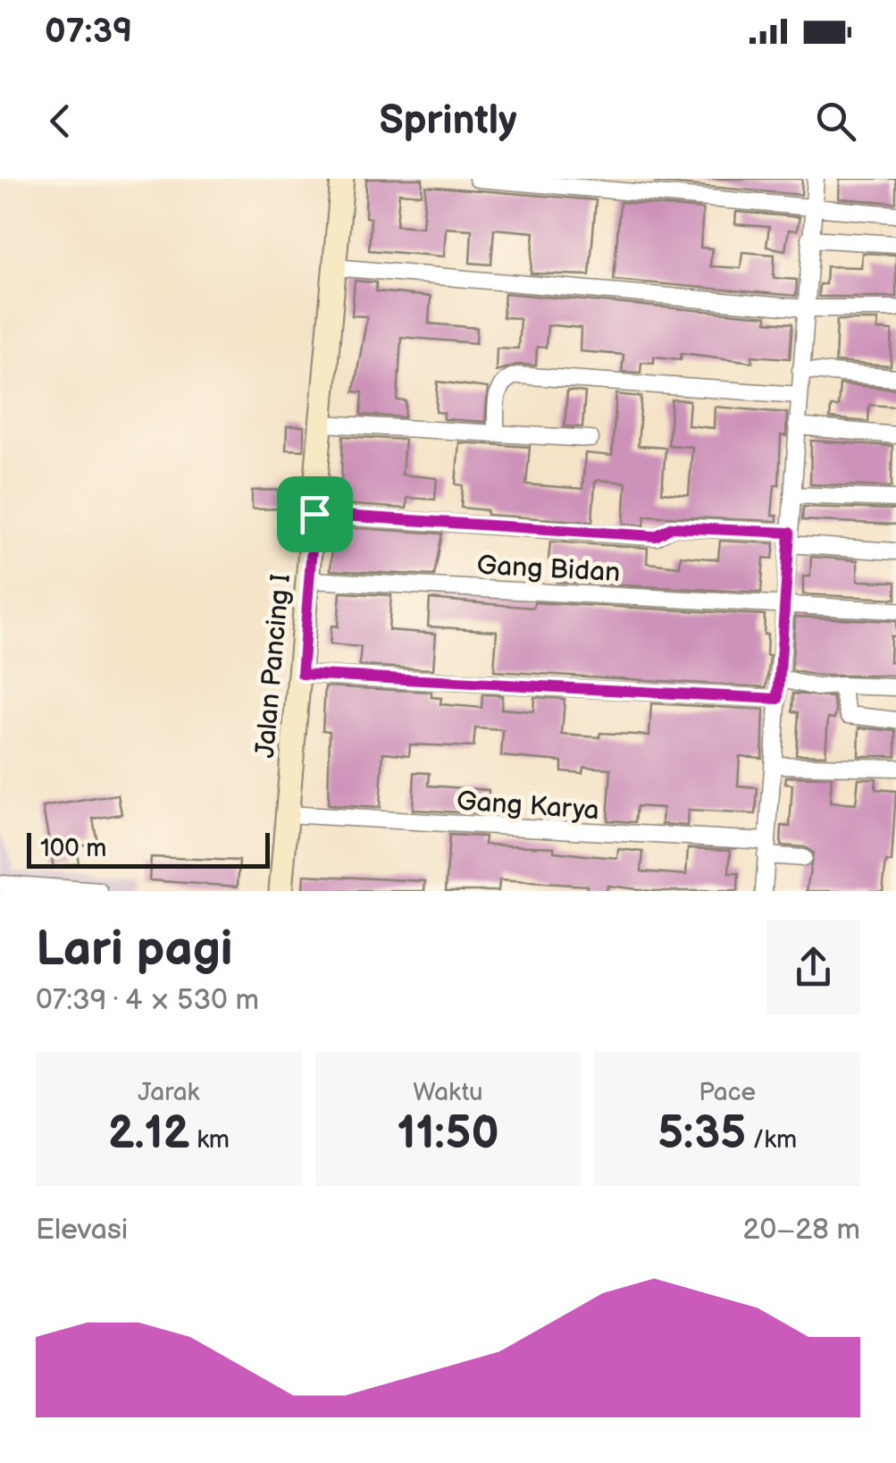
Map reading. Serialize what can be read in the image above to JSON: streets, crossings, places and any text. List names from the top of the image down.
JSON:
{
  "streets": {
    "main road": ["Jalan Pancing I"],
    "street": ["Gang Bidan", "Gang Karya"]
  },
  "crossings": [
    ["Gang Bidan", "Jalan Pancing I"],
    ["Jalan Pancing I", "Gang Karya"]
  ],
  "scale_bar": "100 m",
  "page": {
    "status": "07:39",
    "header": "Sprintly",
    "scale": "100 m",
    "heading": ["Lari pagi", "07:39 · 4 × 530 m"],
    "stats": [
      ["Jarak", "2.12 km"],
      ["Waktu", "11:50"],
      ["Pace", "5:35 /km"]
    ],
    "chart": ["Elevasi", "20–28 m"]
  }
}
